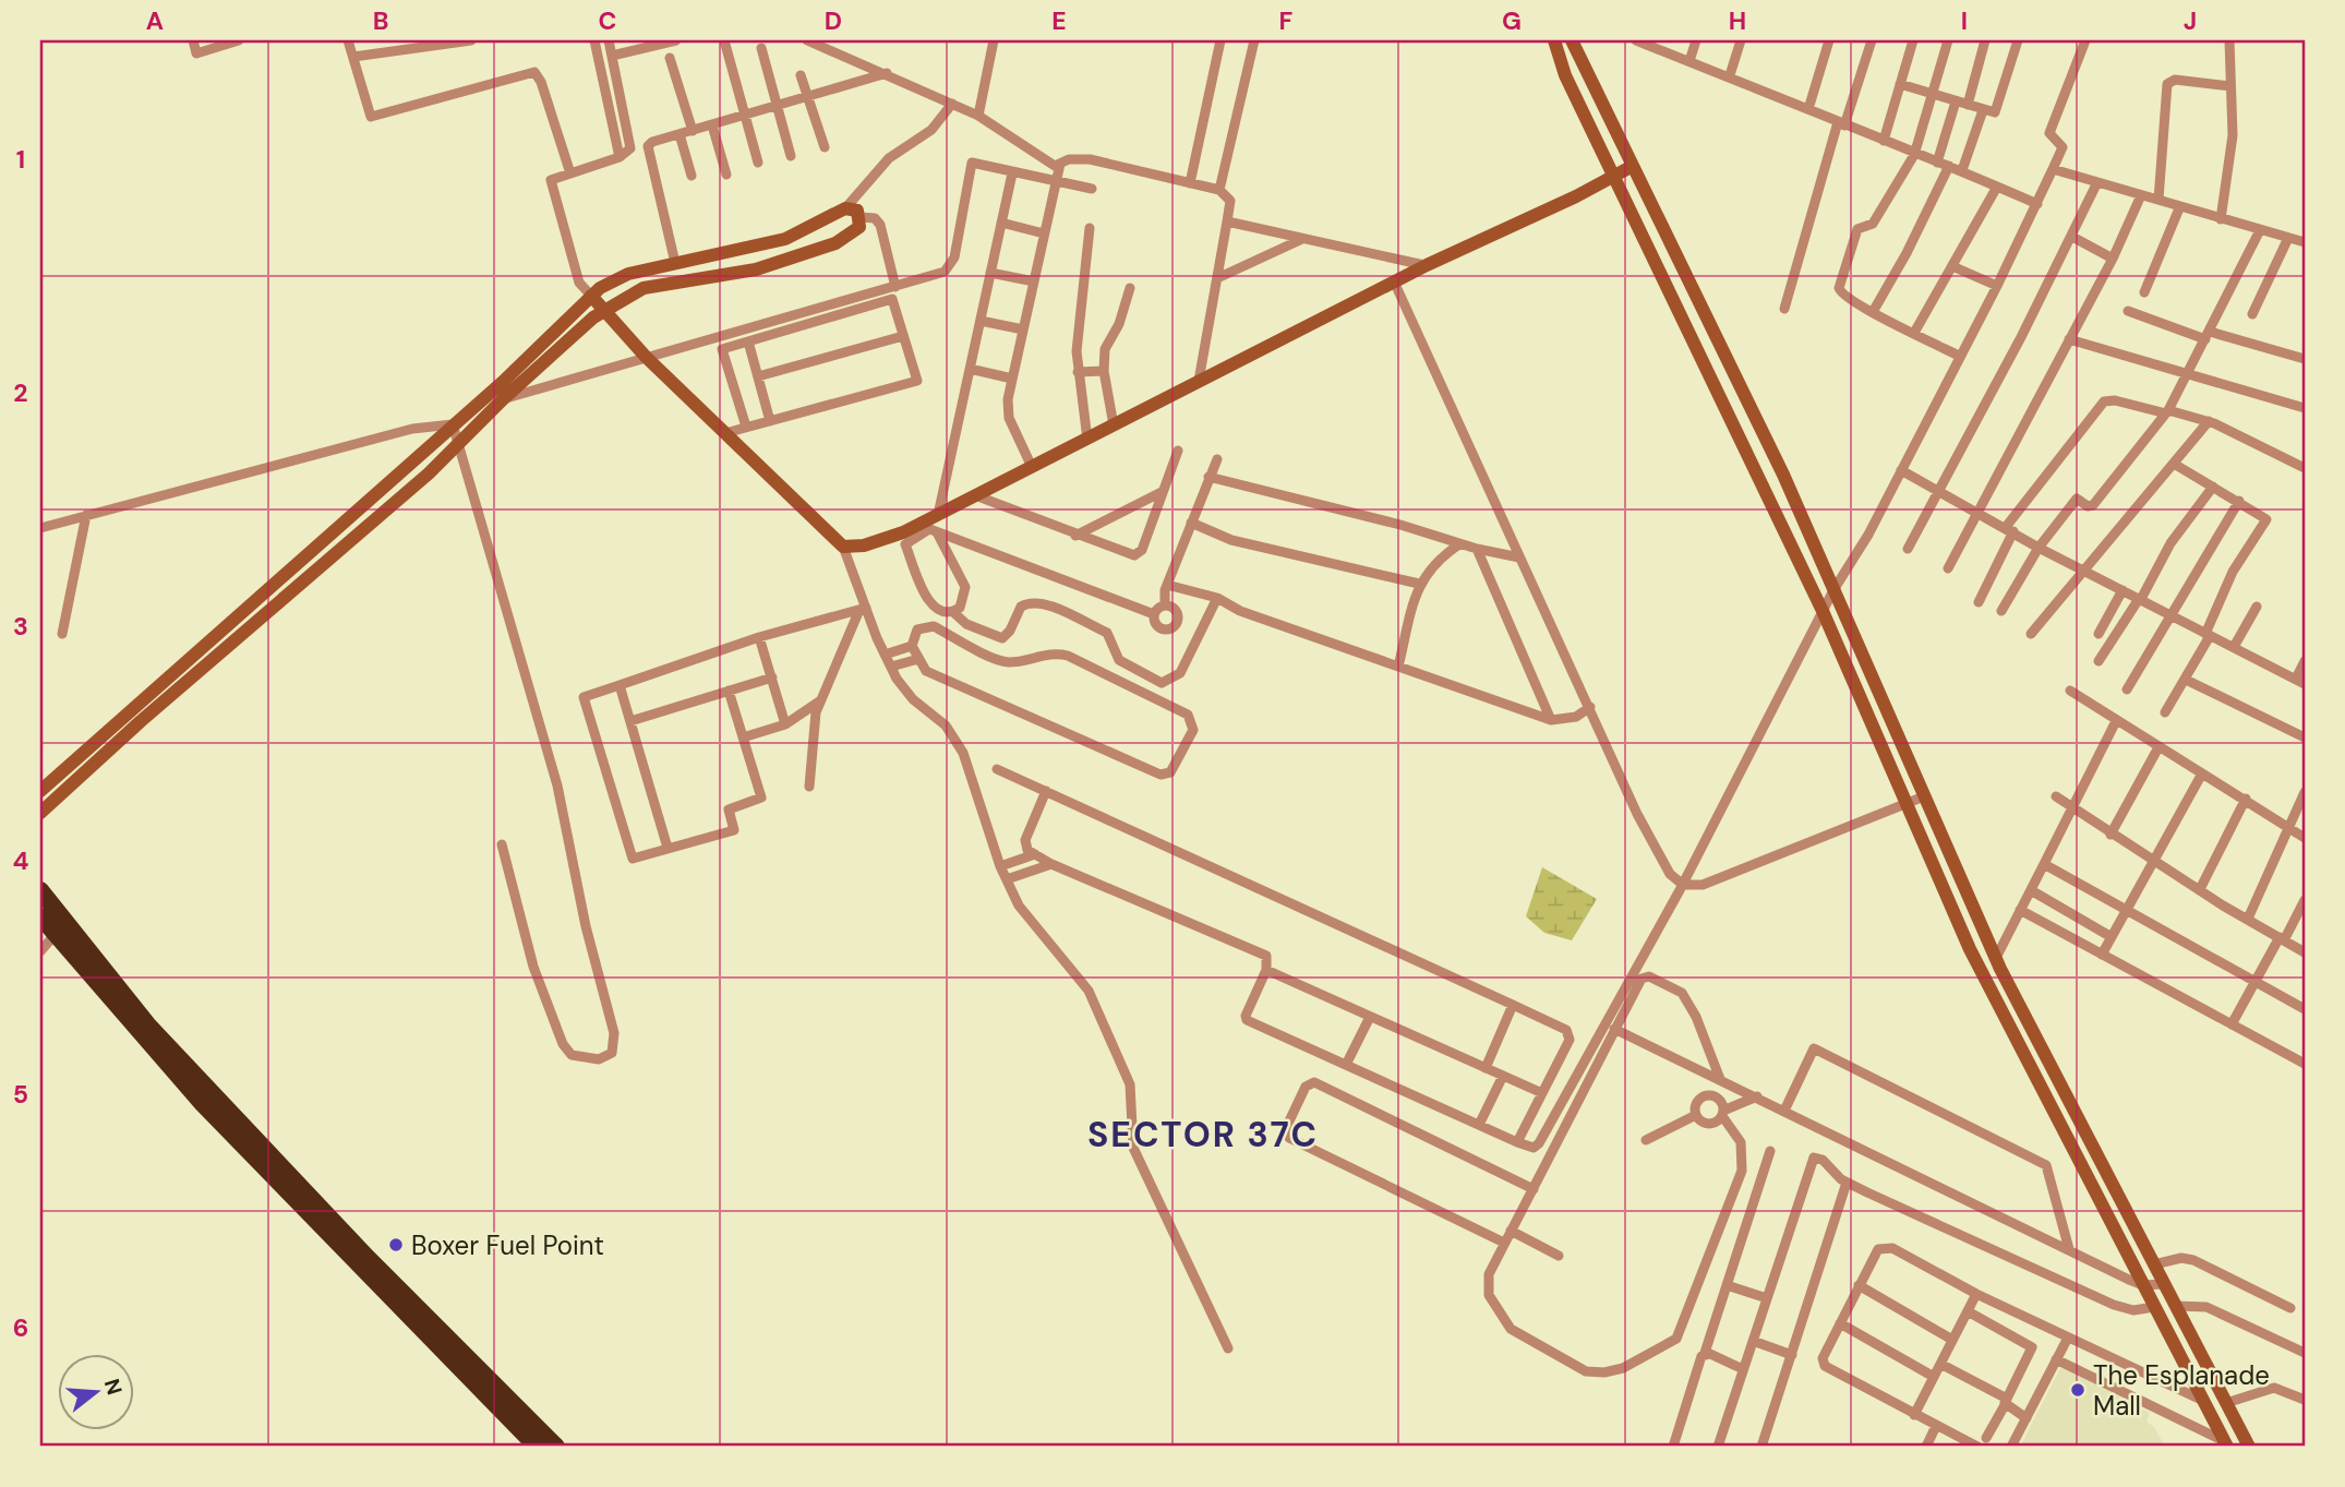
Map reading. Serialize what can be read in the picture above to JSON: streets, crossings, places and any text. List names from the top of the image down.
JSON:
{
  "districts": ["SECTOR 37C"],
  "places": ["Boxer Fuel Point", "The Esplanade Mall"],
  "north": "right",
  "grid": {
    "columns": [
      "A",
      "B",
      "C",
      "D",
      "E",
      "F",
      "G",
      "H",
      "I",
      "J"
    ],
    "rows": [
      "1",
      "2",
      "3",
      "4",
      "5",
      "6"
    ]
  }
}
